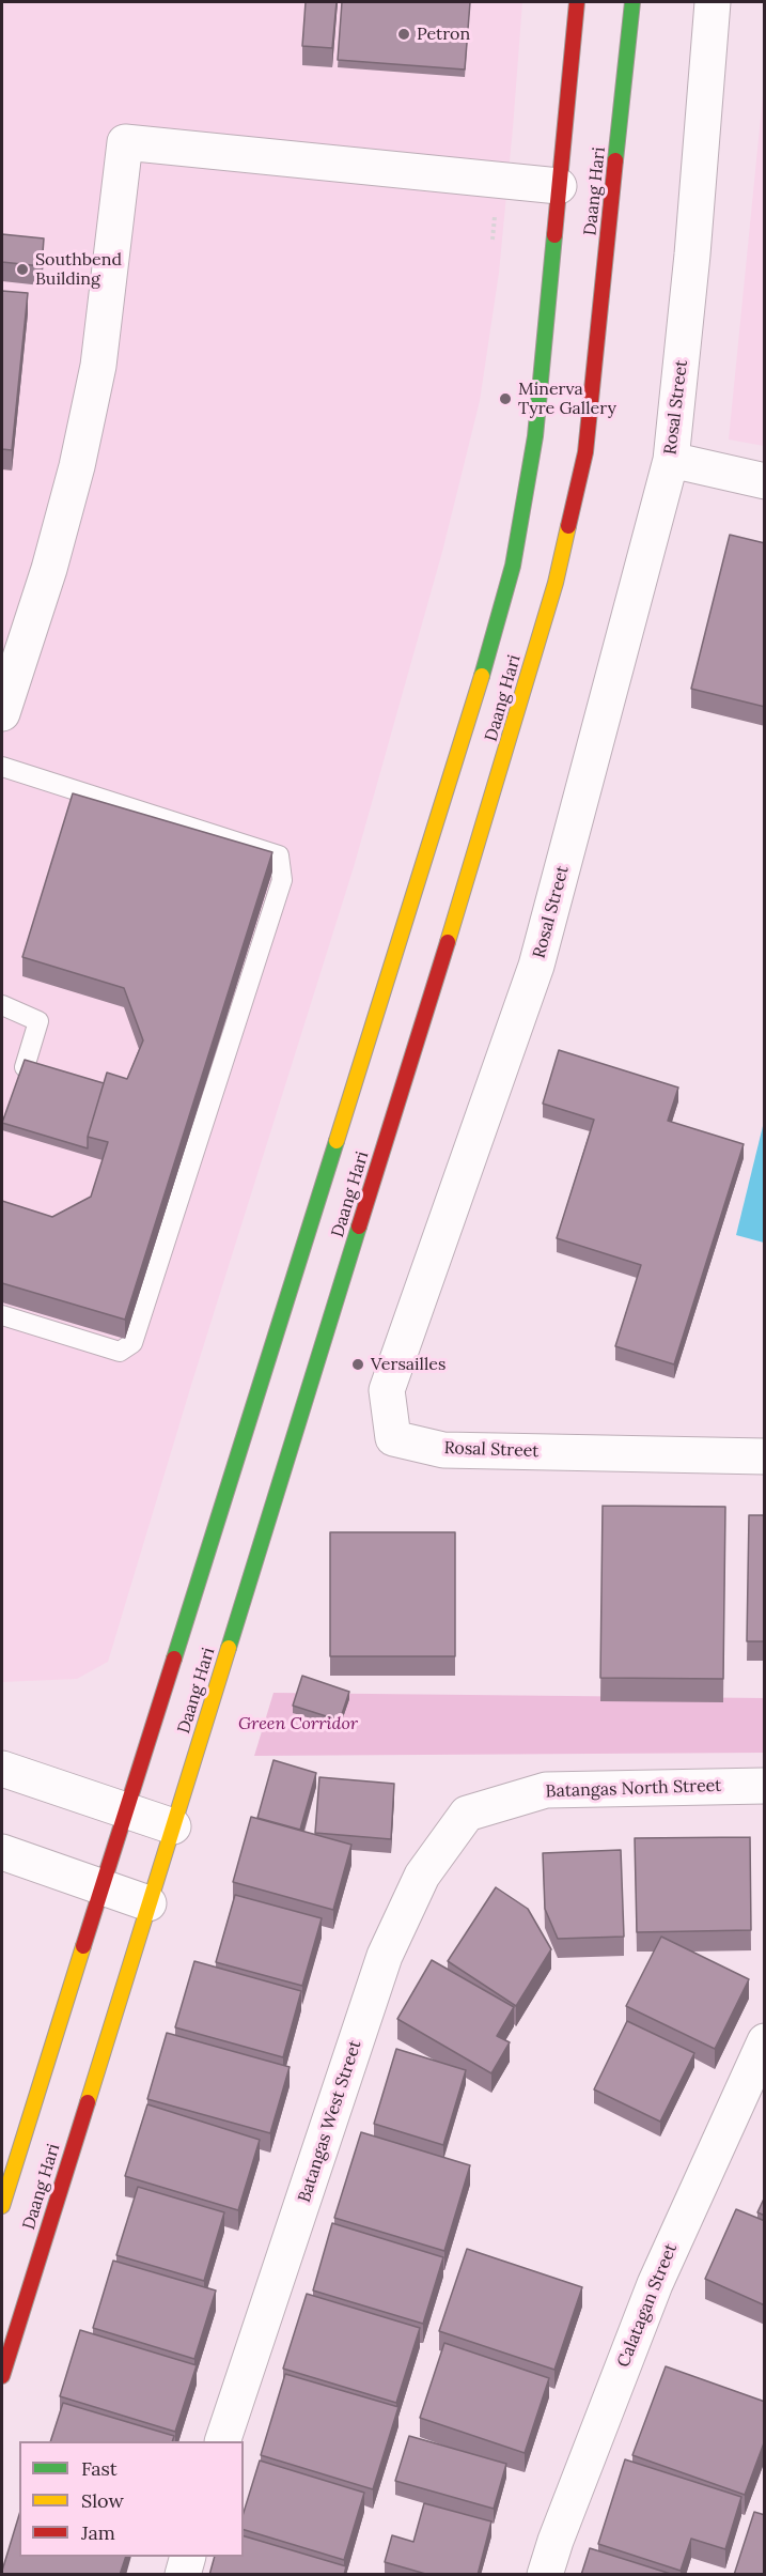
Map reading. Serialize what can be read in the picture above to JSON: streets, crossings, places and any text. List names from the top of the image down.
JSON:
{
  "streets": {
    "main road": ["Daang Hari"],
    "street": [
      "Rosal Street",
      "Batangas North Street",
      "Batangas West Street",
      "Calatagan Street"
    ]
  },
  "crossings": [
    ["Batangas North Street", "Batangas West Street"]
  ],
  "parks": ["Green Corridor"],
  "places": [
    "Petron",
    "Southbend Building",
    "Minerva Tyre Gallery",
    "Versailles"
  ],
  "legend": ["Fast", "Slow", "Jam"]
}
